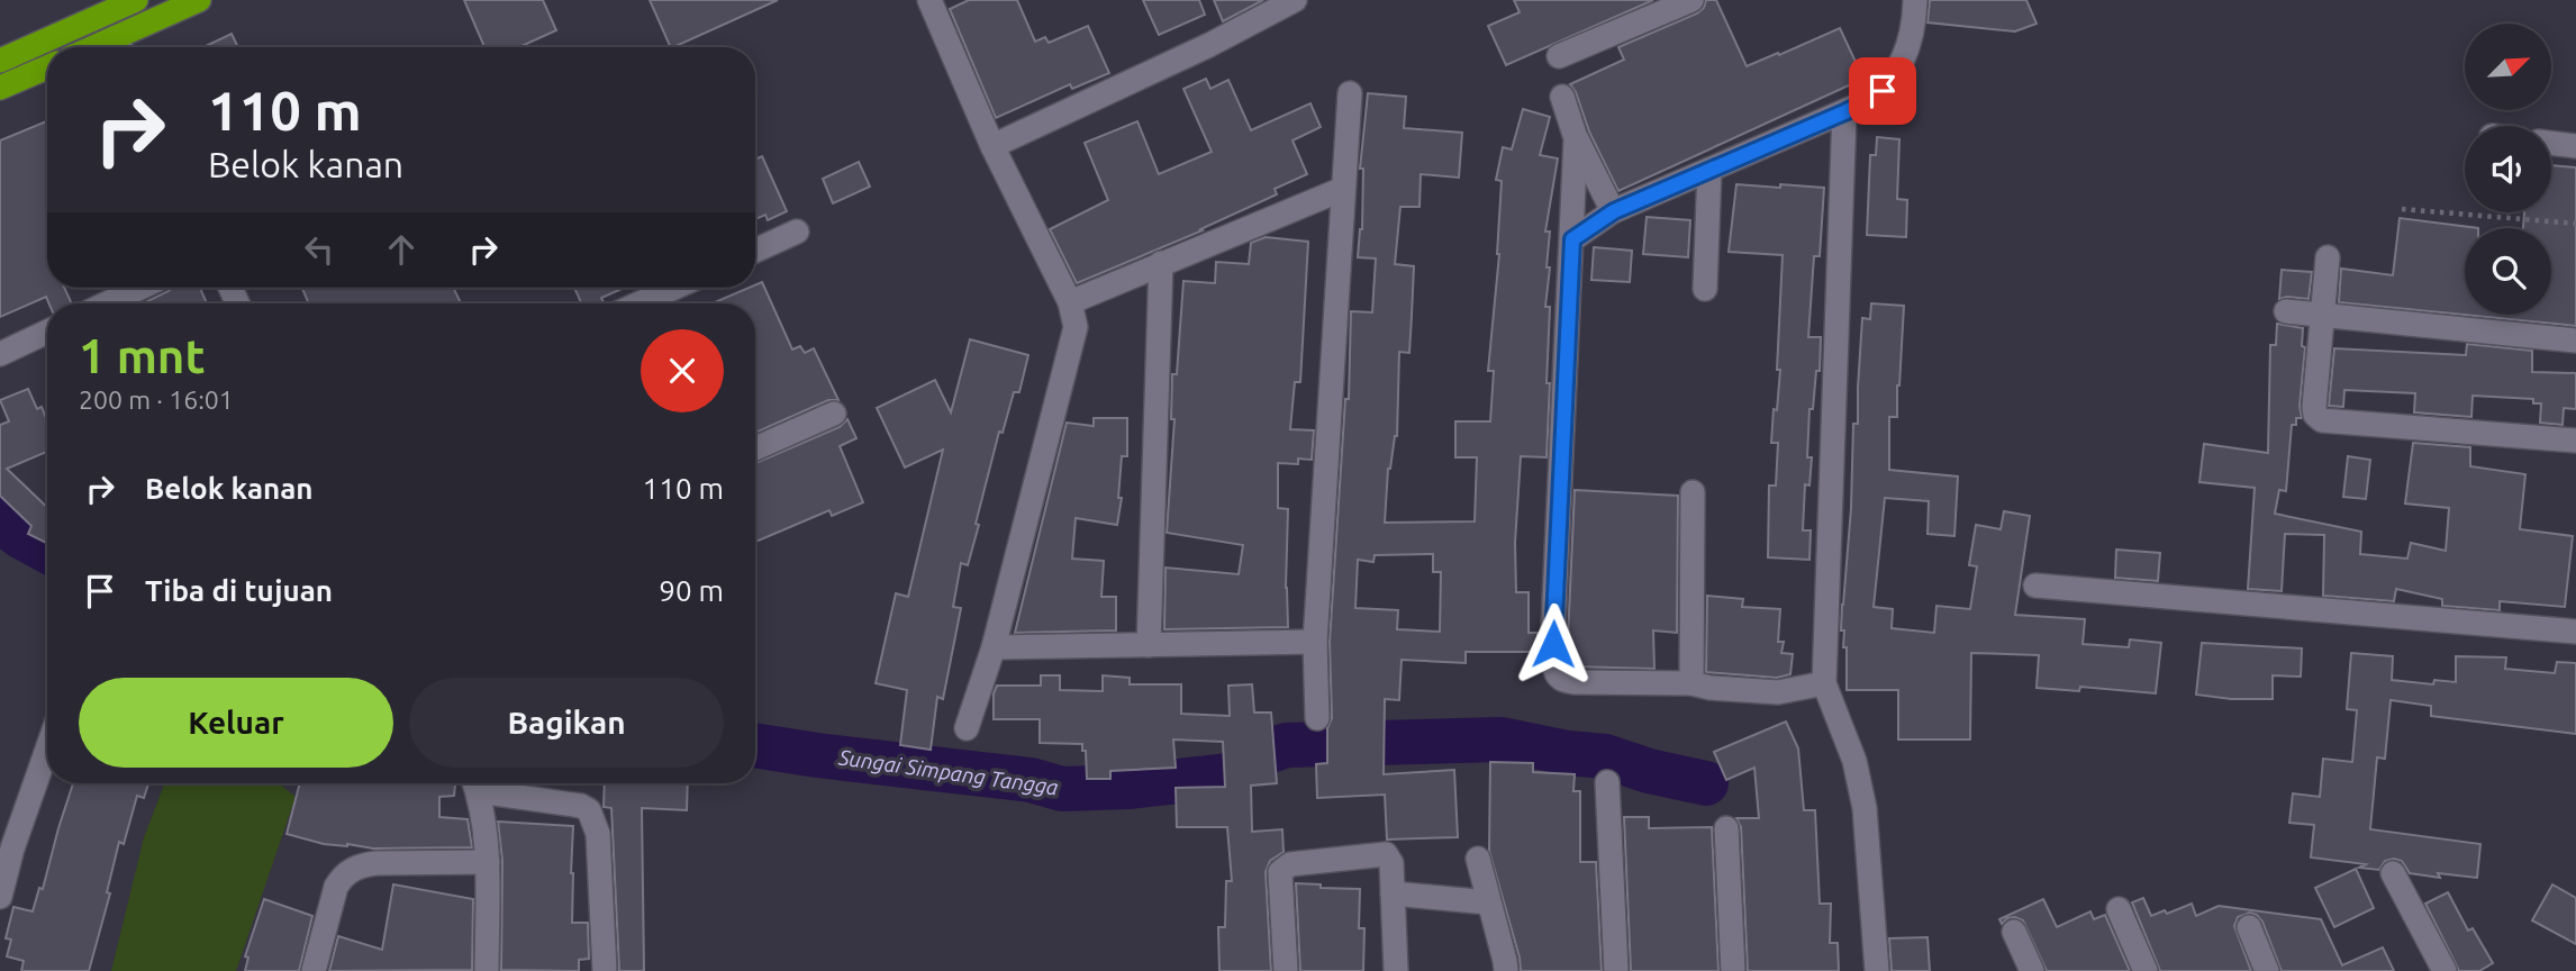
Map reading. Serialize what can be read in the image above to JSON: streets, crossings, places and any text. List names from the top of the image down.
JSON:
{
  "water": ["Sungai Simpang Tangga"],
  "north": "top right",
  "page": {
    "turn": ["110 m", "Belok kanan"],
    "heading": ["1 mnt", "200 m · 16:01"],
    "list": [
      {
        "name": "Belok kanan",
        "value": "110 m"
      },
      {
        "name": "Tiba di tujuan",
        "value": "90 m"
      }
    ],
    "buttons": ["Keluar", "Bagikan"]
  }
}
